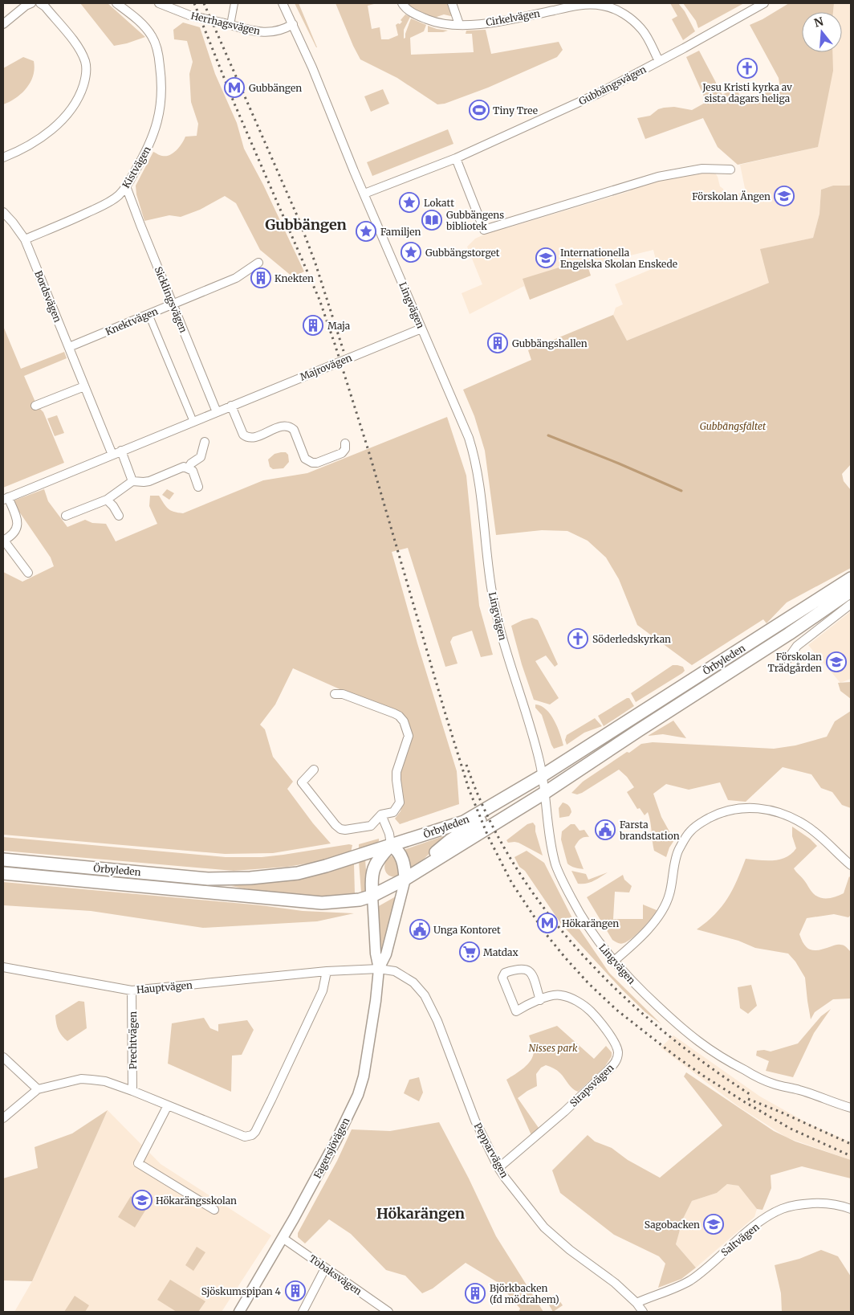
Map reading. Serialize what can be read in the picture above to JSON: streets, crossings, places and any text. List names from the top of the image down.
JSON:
{
  "streets": {
    "main road": ["Örbyleden"],
    "street": [
      "Cirkelvägen",
      "Herrhagsvägen",
      "Gubbängsvägen",
      "Kistvägen",
      "Bordsvägen",
      "Sicklingsvägen",
      "Lingvägen",
      "Knektvägen",
      "Majrovägen",
      "Hauptvägen",
      "Prechtvägen",
      "Sirapsvägen",
      "Fagersjövägen",
      "Pepparvägen",
      "Saltvägen",
      "Tobaksvägen"
    ]
  },
  "crossings": [
    ["Cirkelvägen", "Gubbängsvägen"],
    ["Herrhagsvägen", "Lingvägen"],
    ["Gubbängsvägen", "Lingvägen"],
    ["Kistvägen", "Bordsvägen"],
    ["Kistvägen", "Sicklingsvägen"],
    ["Bordsvägen", "Knektvägen"],
    ["Bordsvägen", "Majrovägen"],
    ["Sicklingsvägen", "Knektvägen"],
    ["Sicklingsvägen", "Majrovägen"],
    ["Lingvägen", "Majrovägen"],
    ["Lingvägen", "Örbyleden"],
    ["Örbyleden", "Fagersjövägen"],
    ["Hauptvägen", "Prechtvägen"],
    ["Hauptvägen", "Fagersjövägen"],
    ["Hauptvägen", "Pepparvägen"],
    ["Sirapsvägen", "Pepparvägen"],
    ["Fagersjövägen", "Pepparvägen"],
    ["Fagersjövägen", "Tobaksvägen"],
    ["Pepparvägen", "Saltvägen"]
  ],
  "districts": ["Gubbängen", "Hökarängen"],
  "parks": ["Gubbängsfältet", "Nisses park"],
  "places": {
    "church": ["Jesu Kristi kyrka av sista dagars heliga", "Söderledskyrkan"],
    "metro station": ["Gubbängen", "Hökarängen"],
    "sports": ["Tiny Tree"],
    "school or university": [
      "Förskolan Ängen",
      "Internationella Engelska Skolan Enskede",
      "Förskolan Trädgården",
      "Hökarängsskolan",
      "Sagobacken"
    ],
    "place": ["Lokatt", "Familjen", "Gubbängstorget"],
    "library": ["Gubbängens bibliotek"],
    "building": [
      "Knekten",
      "Maja",
      "Gubbängshallen",
      "Sjöskumspipan 4",
      "Björkbacken (fd mödrahem)"
    ],
    "public building": ["Farsta brandstation", "Unga Kontoret"],
    "supermarket": ["Matdax"]
  },
  "north": "top"
}
